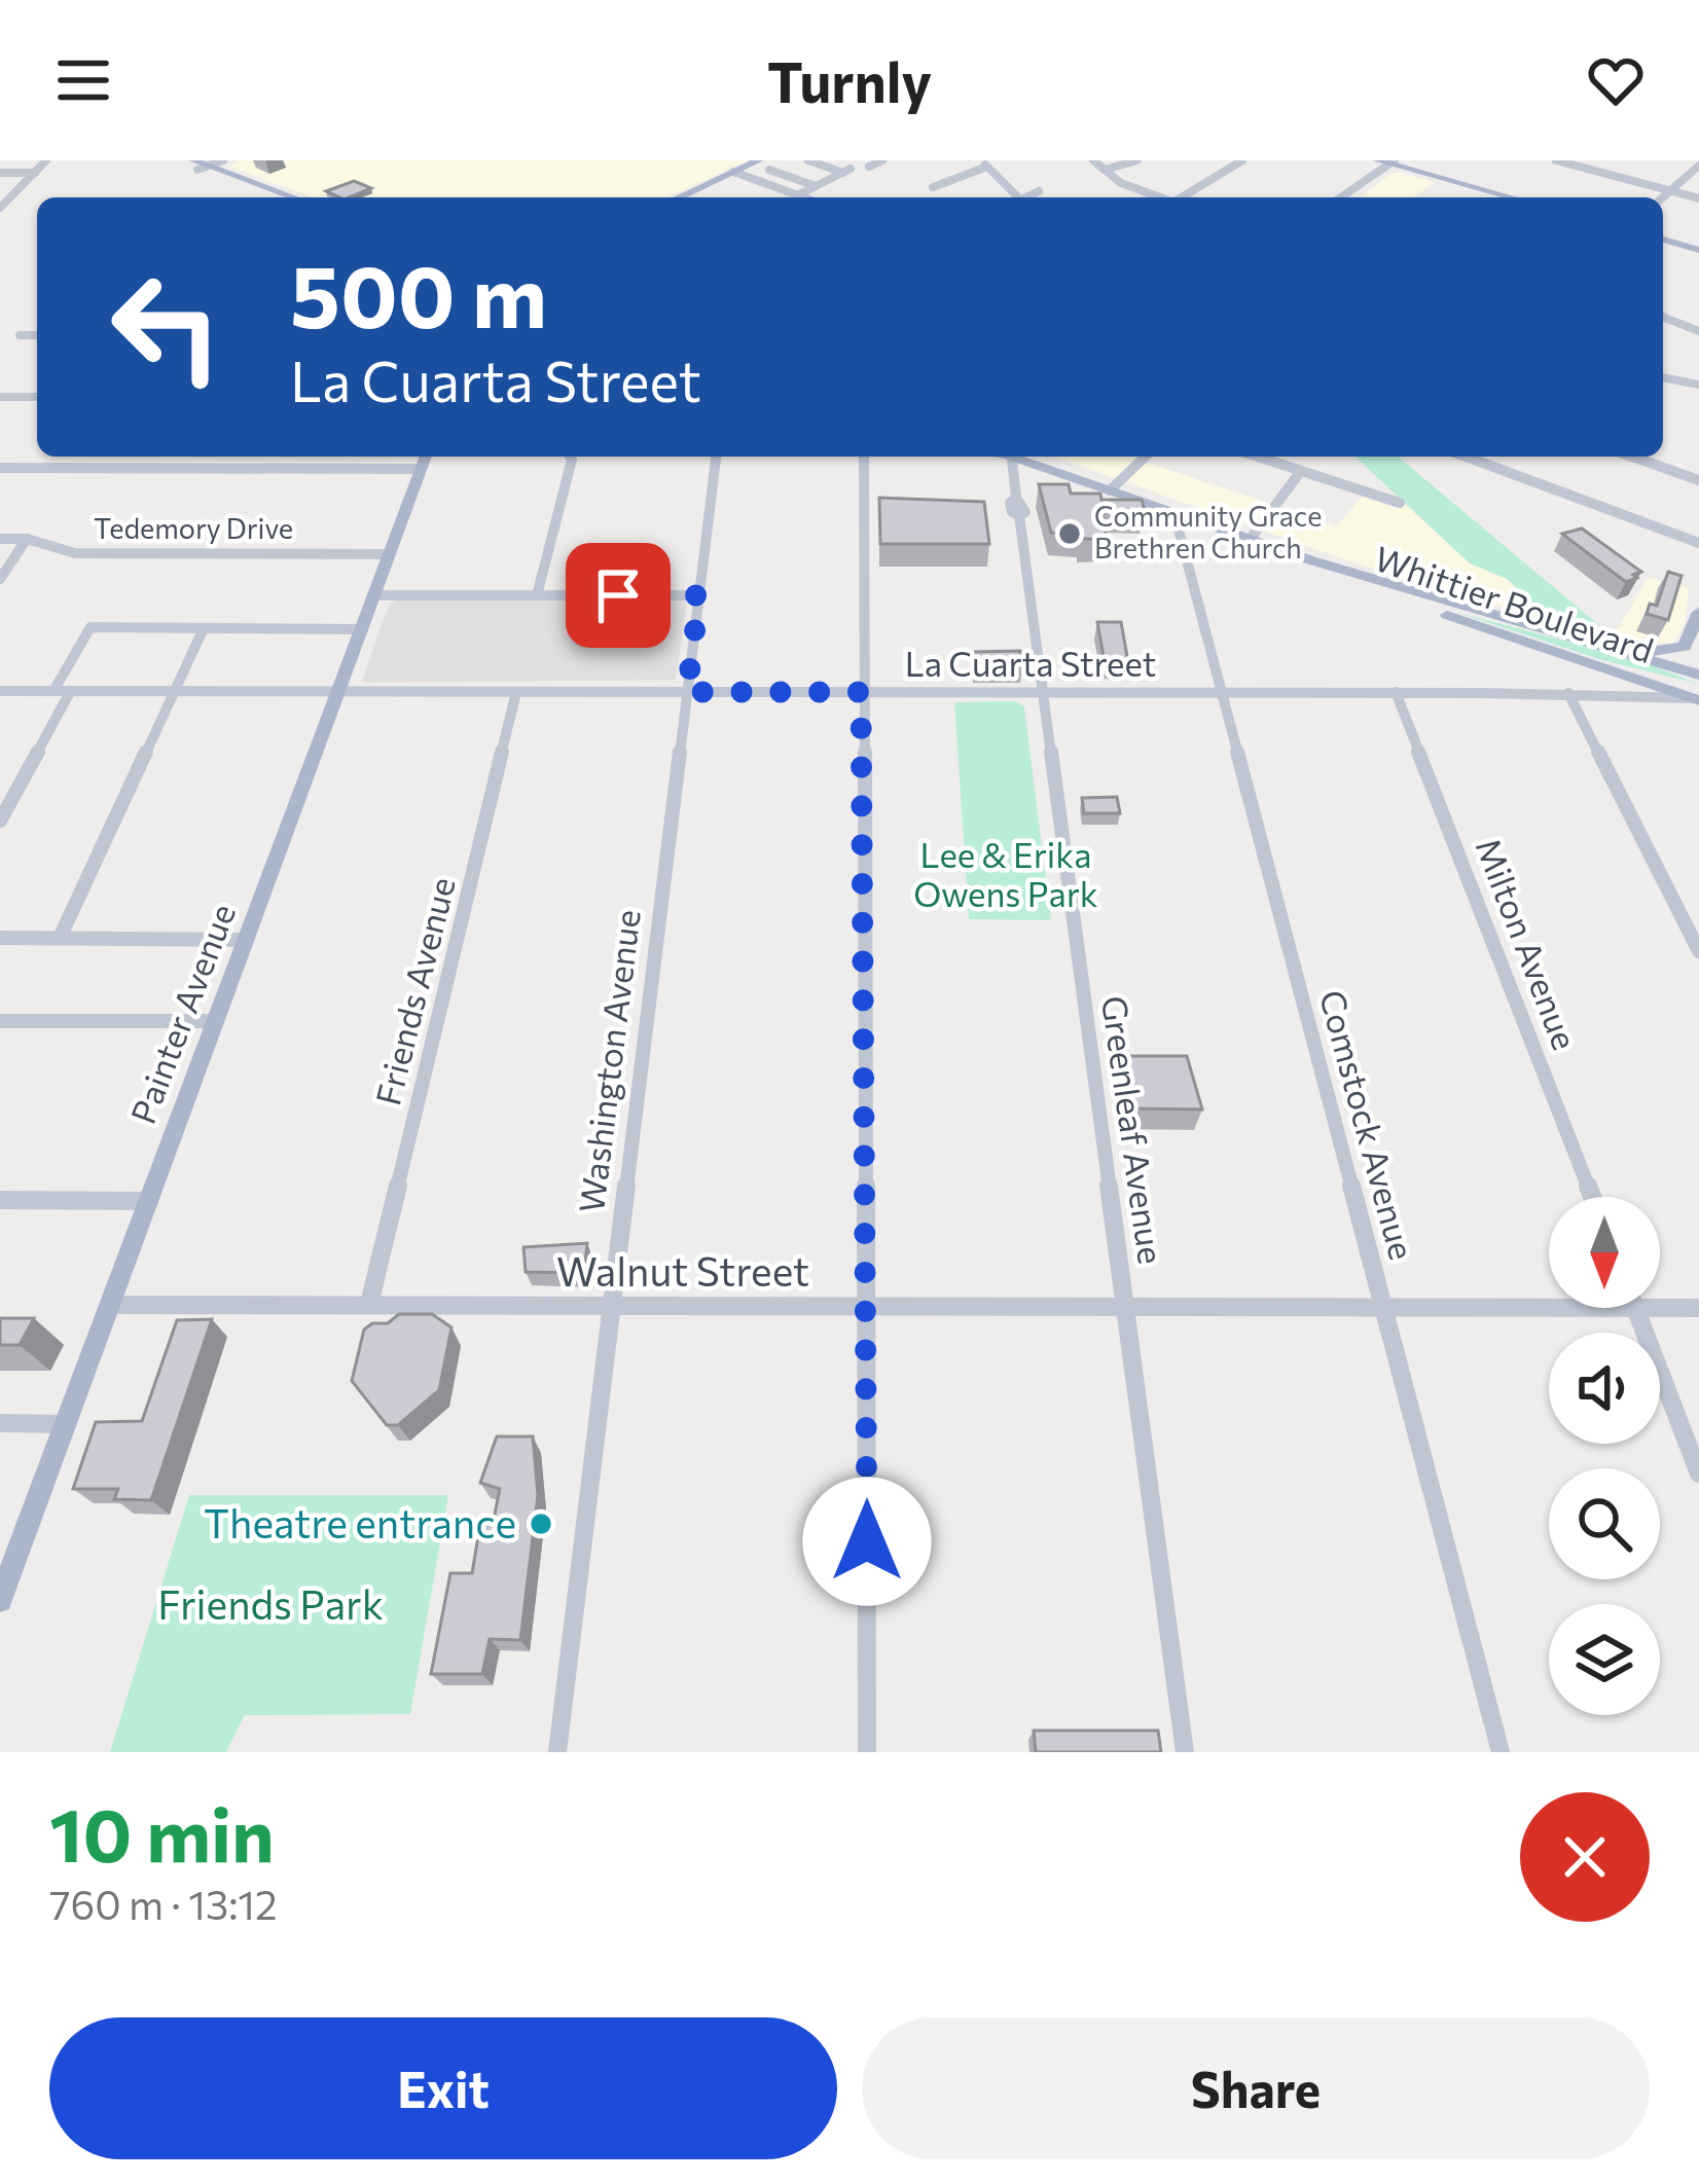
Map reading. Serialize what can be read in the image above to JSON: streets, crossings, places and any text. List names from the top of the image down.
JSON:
{
  "streets": {
    "main road": ["Whittier Boulevard", "Painter Avenue"],
    "street": [
      "Tedemory Drive",
      "La Cuarta Street",
      "Milton Avenue",
      "Friends Avenue",
      "Washington Avenue",
      "Comstock Avenue",
      "Greenleaf Avenue",
      "Walnut Street"
    ]
  },
  "crossings": [
    ["Tedemory Drive", "Painter Avenue"],
    ["Whittier Boulevard", "La Cuarta Street"],
    ["Whittier Boulevard", "Comstock Avenue"],
    ["La Cuarta Street", "Milton Avenue"],
    ["La Cuarta Street", "Friends Avenue"],
    ["La Cuarta Street", "Painter Avenue"],
    ["La Cuarta Street", "Washington Avenue"],
    ["La Cuarta Street", "Comstock Avenue"],
    ["La Cuarta Street", "Greenleaf Avenue"],
    ["Friends Avenue", "Walnut Street"],
    ["Painter Avenue", "Walnut Street"],
    ["Washington Avenue", "Walnut Street"],
    ["Comstock Avenue", "Walnut Street"],
    ["Greenleaf Avenue", "Walnut Street"]
  ],
  "parks": ["Lee & Erika Owens Park", "Friends Park"],
  "places": ["Community Grace Brethren Church", "Theatre entrance"],
  "north": "bottom",
  "page": {
    "header": "Turnly",
    "turn": ["500 m", "La Cuarta Street"],
    "heading": ["10 min", "760 m · 13:12"],
    "buttons": ["Exit", "Share"]
  }
}
